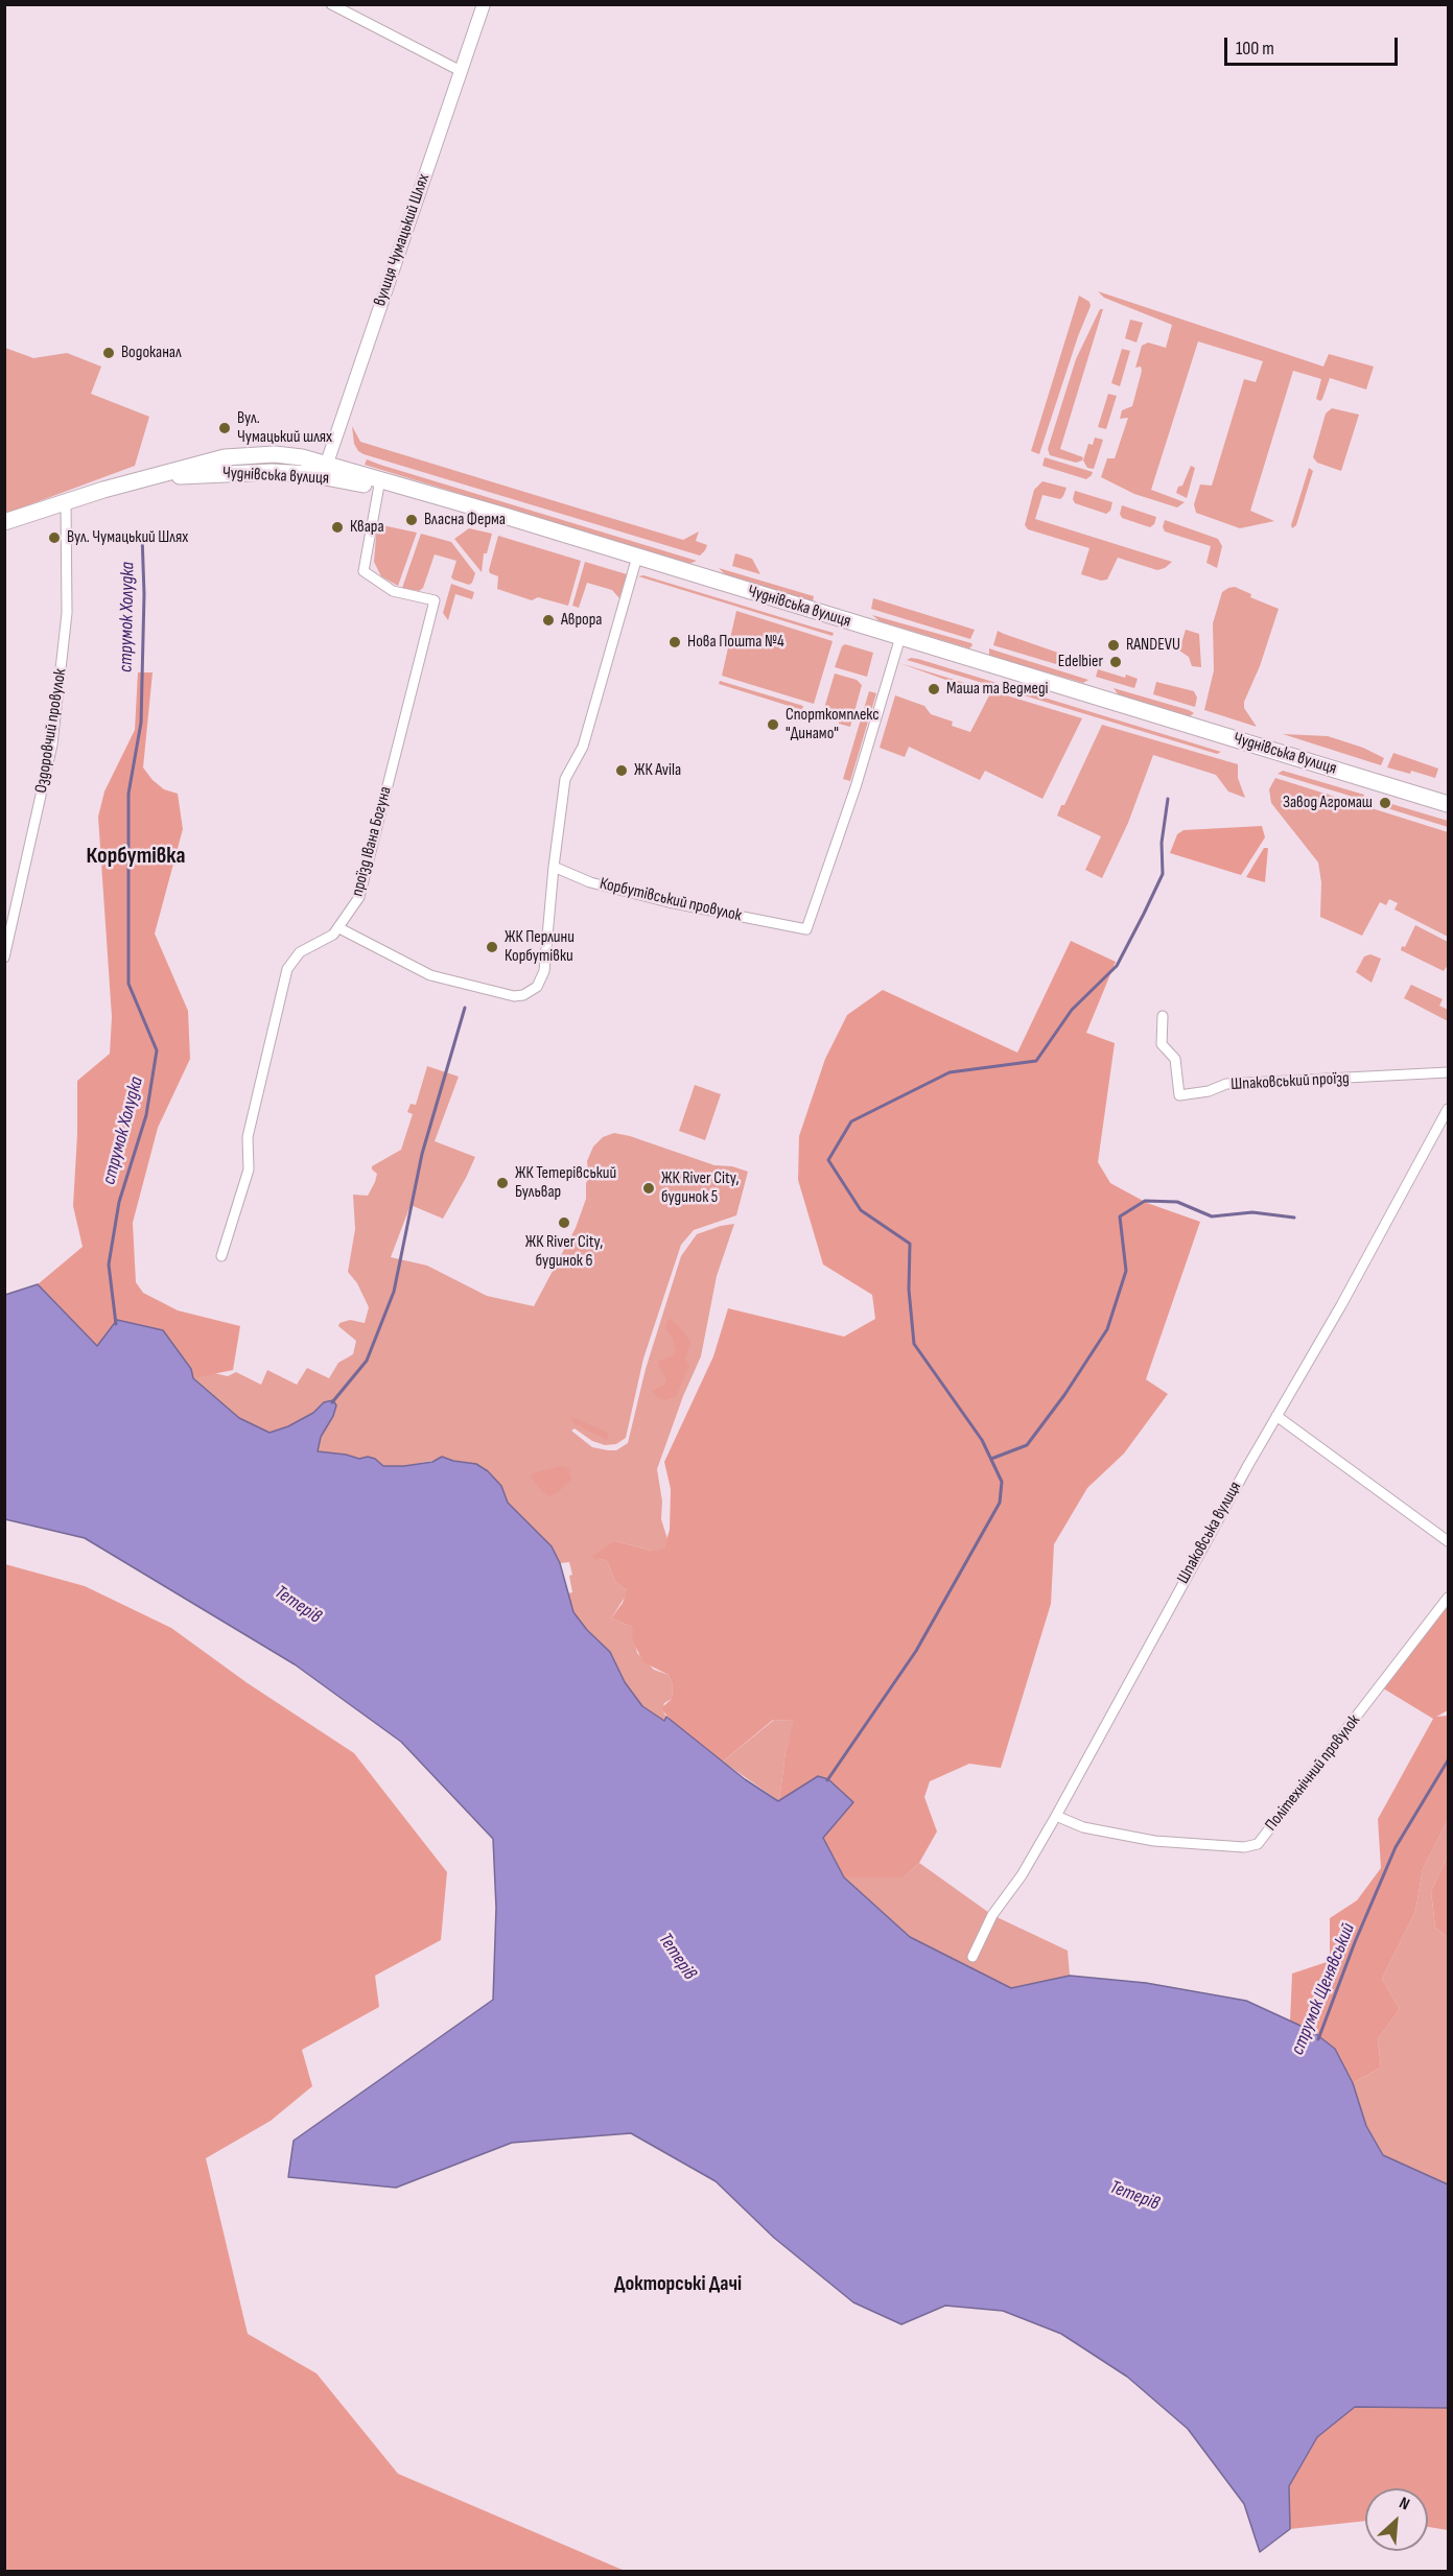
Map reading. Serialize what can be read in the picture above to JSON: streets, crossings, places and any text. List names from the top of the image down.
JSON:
{
  "streets": {
    "main road": ["Чуднівська вулиця"],
    "street": [
      "вулиця Чумацький Шлях",
      "Оздоровчий провулок",
      "проїзд Івана Богуна",
      "Корбутівський провулок",
      "Шпаковський проїзд",
      "Шпаковська вулиця",
      "Політехнічний провулок"
    ]
  },
  "crossings": [
    ["вулиця Чумацький Шлях", "Чуднівська вулиця"],
    ["Чуднівська вулиця", "Оздоровчий провулок"],
    ["Чуднівська вулиця", "проїзд Івана Богуна"],
    ["Чуднівська вулиця", "Корбутівський провулок"],
    ["Шпаковська вулиця", "Політехнічний провулок"]
  ],
  "districts": ["Корбутівка", "Докторські Дачі"],
  "water": ["струмок Холудка", "Тетерів", "струмок Щенявський"],
  "places": [
    "Водоканал",
    "Вул. Чумацький шлях",
    "Власна Ферма",
    "Квара",
    "Вул. Чумацький Шлях",
    "Аврора",
    "Нова Пошта №4",
    "RANDEVU",
    "Edelbier",
    "Маша та Ведмеді",
    "Спорткомплекс \"Динамо\"",
    "ЖК Avila",
    "Завод Агромаш",
    "ЖК Перлини Корбутівки",
    "ЖК Тетерівський Бульвар",
    "ЖК River City, будинок 5",
    "ЖК River City, будинок 6"
  ],
  "scale_bar": "100 m",
  "north": "top right"
}
